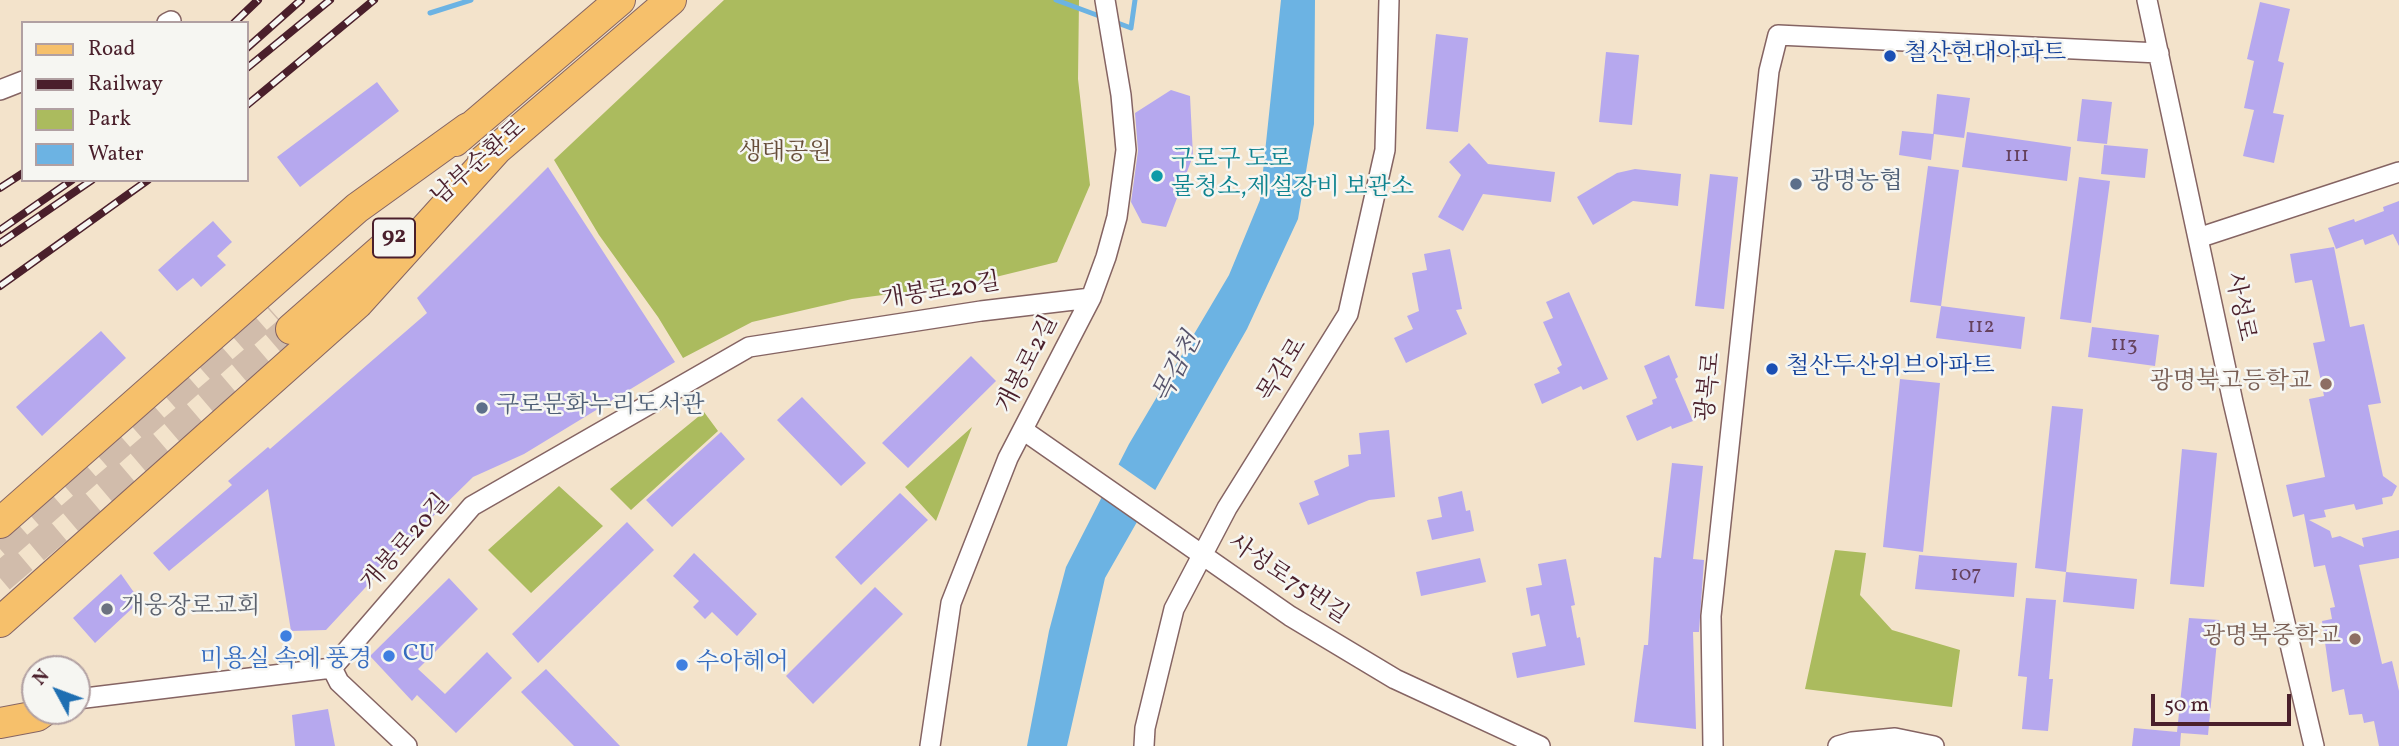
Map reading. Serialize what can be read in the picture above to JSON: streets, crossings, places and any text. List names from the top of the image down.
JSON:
{
  "streets": {
    "main road": ["남부순환로", "92"],
    "street": [
      "개봉로20길",
      "사성로",
      "개봉로2길",
      "목감로",
      "광복로",
      "사성로75번길"
    ]
  },
  "crossings": [
    ["개봉로20길", "개봉로2길"],
    ["사성로", "광복로"],
    ["개봉로2길", "사성로75번길"],
    ["목감로", "사성로75번길"]
  ],
  "water": ["목감천"],
  "parks": ["생태공원"],
  "places": [
    "철산현대아파트",
    "구로구 도로 물청소,제설장비 보관소",
    "광명농협",
    "철산두산위브아파트",
    "광명북고등학교",
    "구로문화누리도서관",
    "개웅장로교회",
    "미용실 속에 풍경",
    "광명북중학교",
    "CU",
    "수아헤어"
  ],
  "house_numbers": [
    "111",
    "112",
    "113",
    "107"
  ],
  "legend": [
    "Road",
    "Railway",
    "Park",
    "Water"
  ],
  "scale_bar": "50 m",
  "north": "top left"
}
